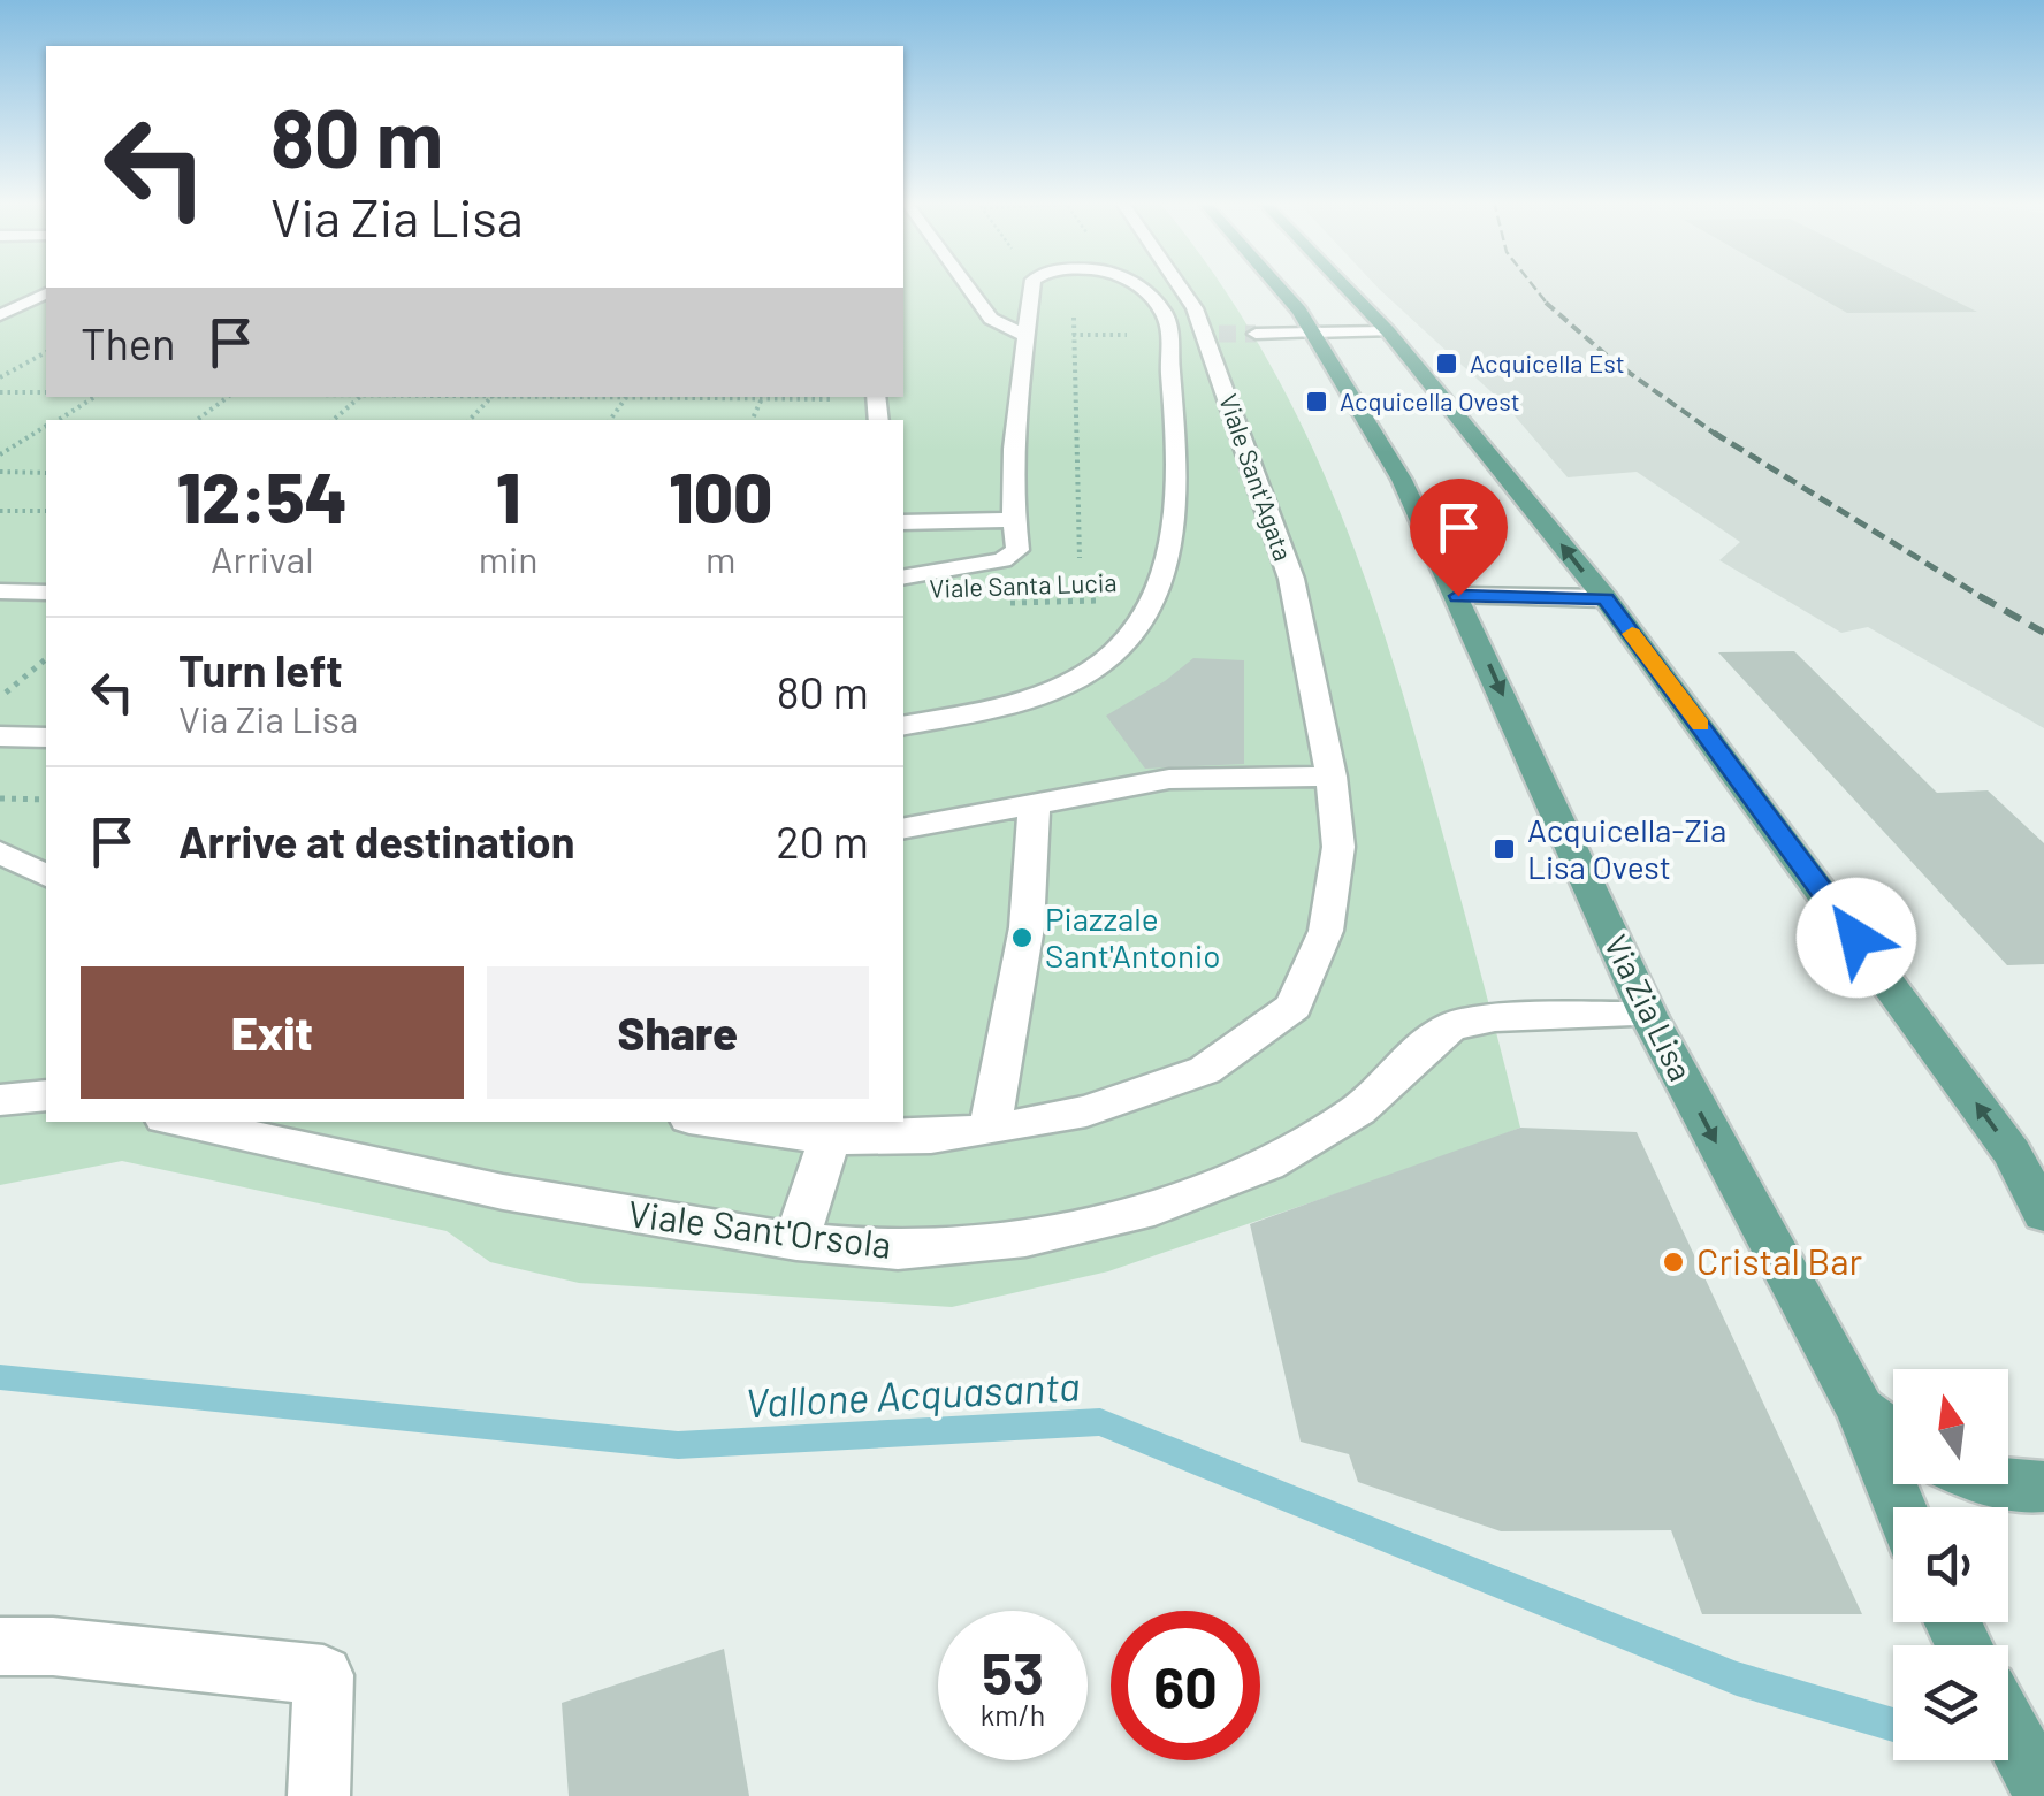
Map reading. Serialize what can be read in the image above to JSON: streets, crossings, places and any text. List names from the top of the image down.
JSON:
{
  "streets": {
    "main road": ["Via Zia Lisa"],
    "street": ["Viale Sant'Agata", "Viale Sant'Orsola"],
    "path": ["Viale Santa Lucia"]
  },
  "crossings": [
    ["Via Zia Lisa", "Viale Sant'Orsola"]
  ],
  "water": ["Vallone Acquasanta"],
  "places": {
    "transit": ["Acquicella Est", "Acquicella Ovest", "Acquicella-Zia Lisa Ovest"],
    "other": ["Piazzale Sant'Antonio", "Cristal Bar"]
  },
  "north": "top",
  "page": {
    "turn": ["80 m", "Via Zia Lisa"],
    "then": "Then",
    "eta": [
      "12:54",
      "Arrival",
      "1",
      "min",
      "100",
      "m"
    ],
    "list": [
      {
        "name": "Turn left",
        "note": "Via Zia Lisa",
        "value": "80 m"
      },
      {
        "name": "Arrive at destination",
        "value": "20 m"
      }
    ],
    "buttons": ["Exit", "Share"],
    "speed": "53 km/h",
    "limit": "60"
  }
}
